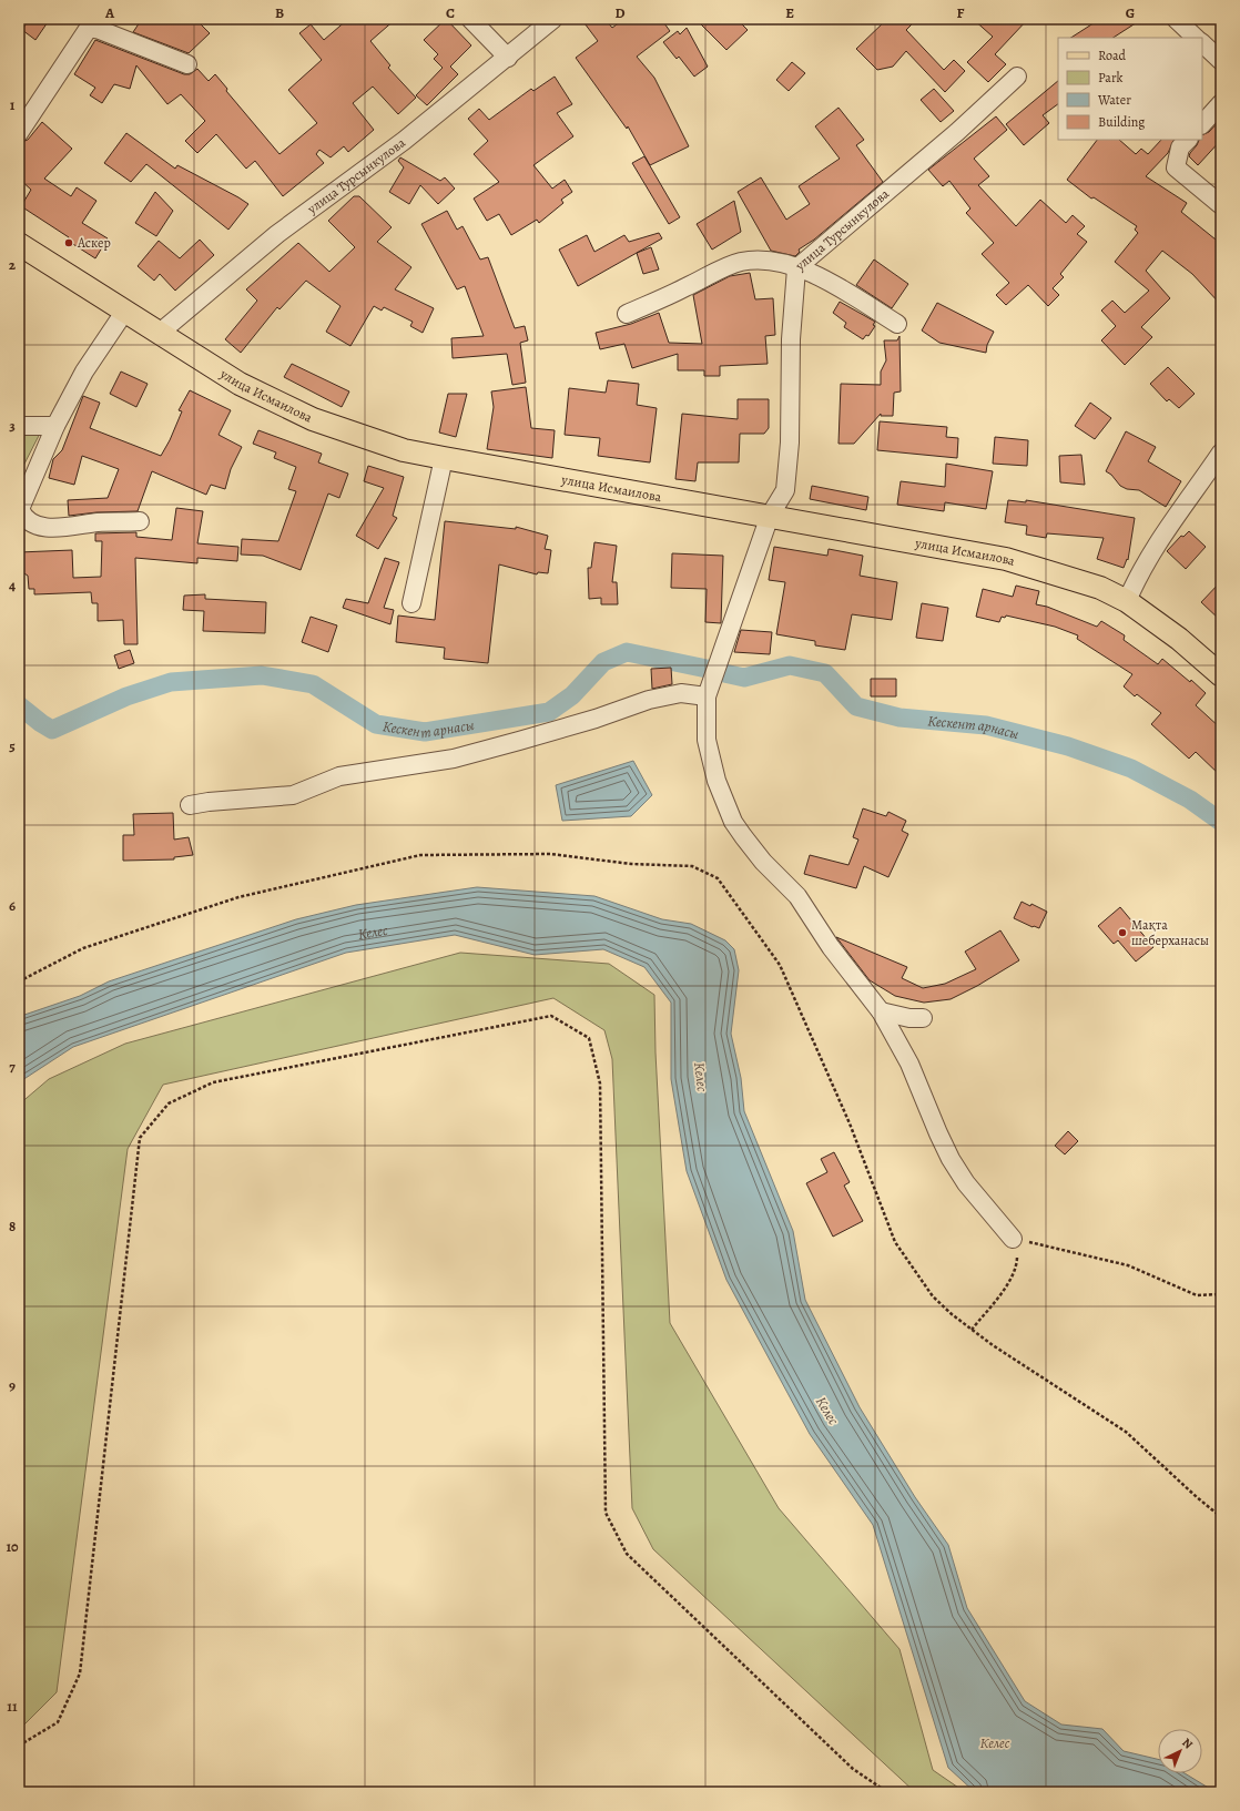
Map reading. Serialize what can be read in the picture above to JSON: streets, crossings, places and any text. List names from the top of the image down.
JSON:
{
  "streets": {
    "main road": ["улица Исмаилова"],
    "street": ["улица Турсынкулова"]
  },
  "crossings": [
    ["улица Турсынкулова", "улица Исмаилова"]
  ],
  "water": ["Кескент арнасы", "Келес"],
  "places": ["Аскер", "Мақта шеберханасы"],
  "legend": [
    "Road",
    "Park",
    "Water",
    "Building"
  ],
  "north": "top right",
  "grid": {
    "columns": [
      "A",
      "B",
      "C",
      "D",
      "E",
      "F",
      "G"
    ],
    "rows": [
      "1",
      "2",
      "3",
      "4",
      "5",
      "6",
      "7",
      "8",
      "9",
      "10",
      "11"
    ]
  }
}
